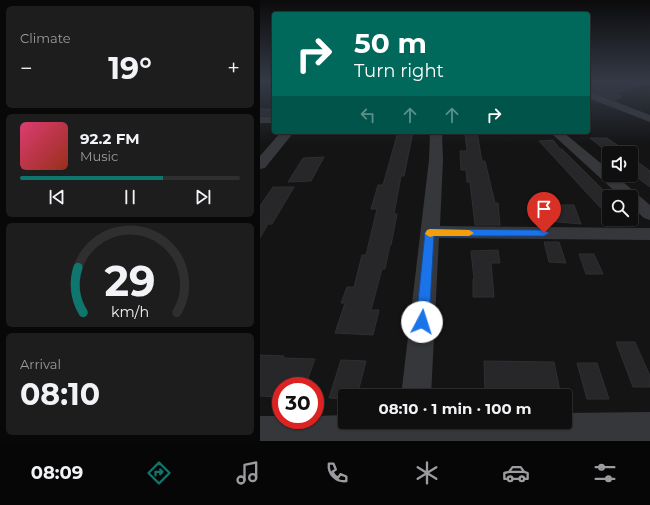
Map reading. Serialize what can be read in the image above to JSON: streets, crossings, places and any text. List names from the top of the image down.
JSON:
{
  "page": {
    "tile": [
      "Climate",
      ["Arrival", "08:10"]
    ],
    "turn": ["50 m", "Turn right"],
    "heat": ["−", "19°", "+"],
    "song": ["92.2 FM", "Music"],
    "limit": "30",
    "trip": "08:10 · 1 min · 100 m",
    "tabs": "08:09",
    "gauge": ["29", "km/h"]
  }
}
